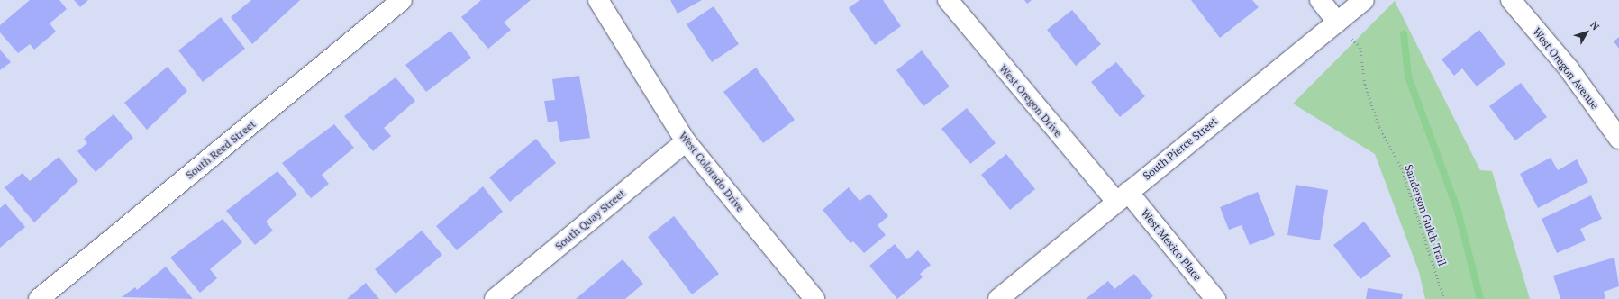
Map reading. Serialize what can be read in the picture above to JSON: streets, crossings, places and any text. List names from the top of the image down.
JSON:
{
  "streets": {
    "street": [
      "West Oregon Avenue",
      "West Oregon Drive",
      "South Pierce Street",
      "South Reed Street",
      "West Colorado Drive",
      "South Quay Street",
      "West Mexico Place"
    ],
    "path": ["Sanderson Gulch Trail"]
  },
  "crossings": [
    ["West Oregon Drive", "South Pierce Street"],
    ["West Oregon Drive", "West Mexico Place"],
    ["South Pierce Street", "Sanderson Gulch Trail"],
    ["South Pierce Street", "West Mexico Place"],
    ["West Colorado Drive", "South Quay Street"]
  ],
  "north": "top right"
}
